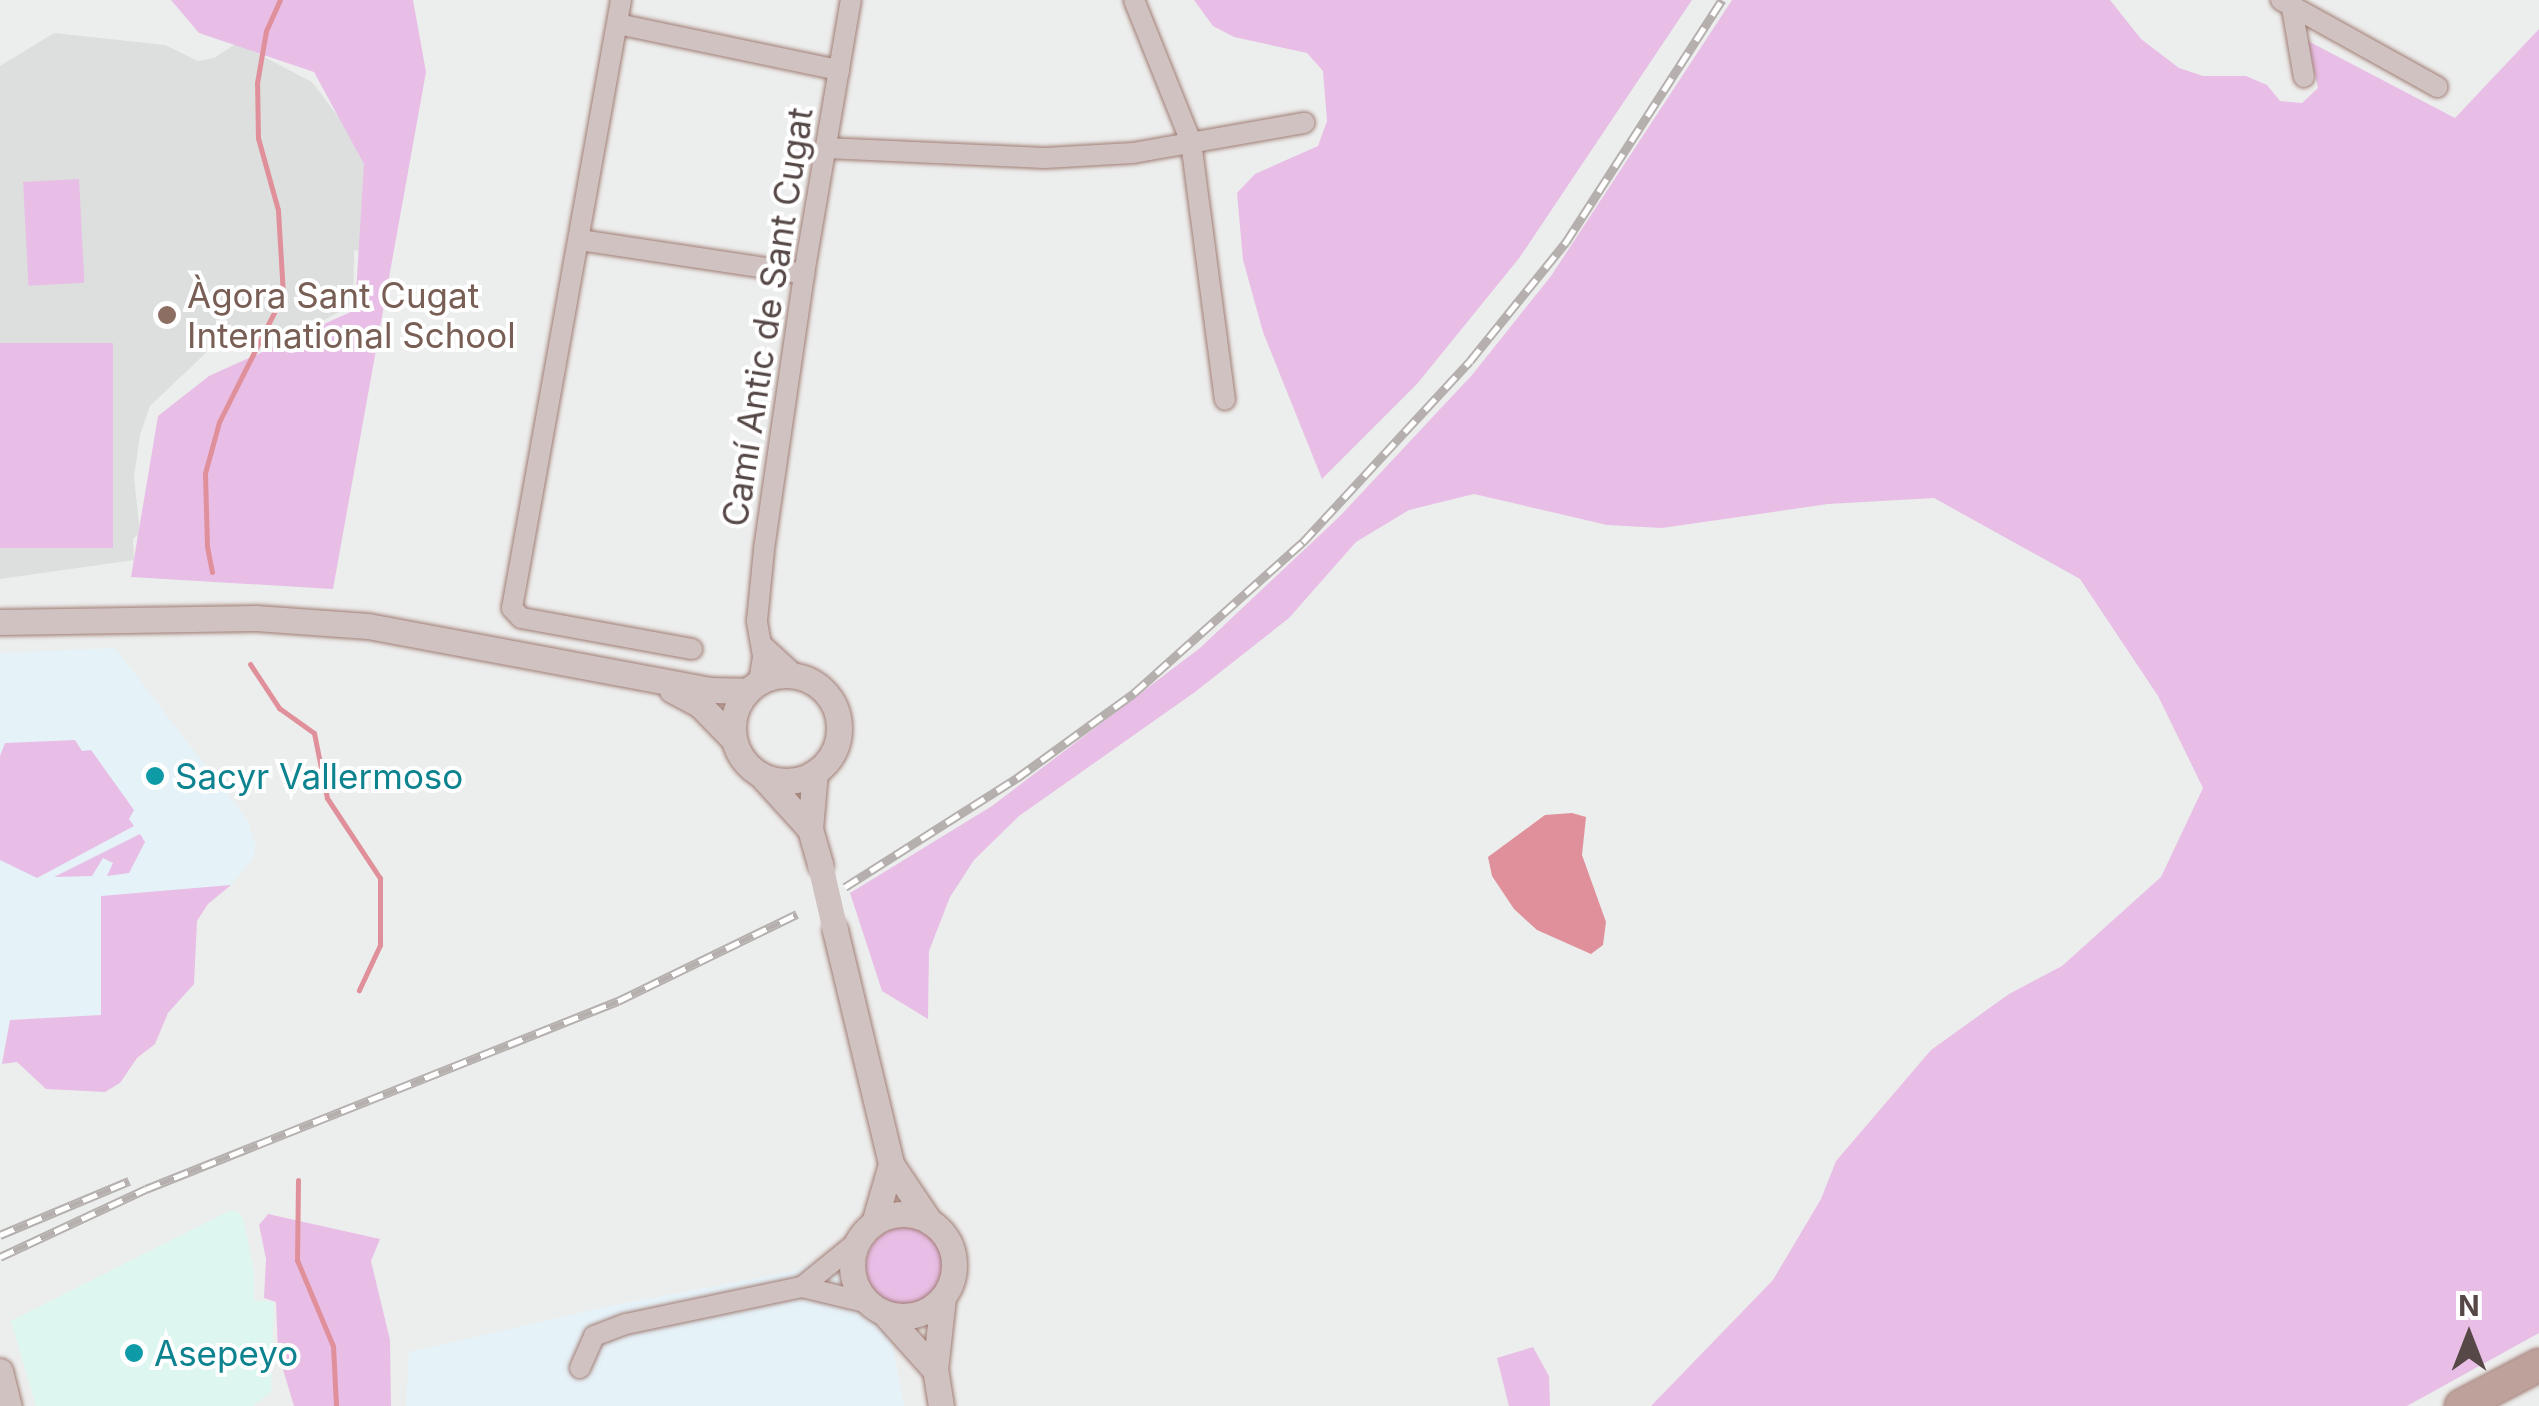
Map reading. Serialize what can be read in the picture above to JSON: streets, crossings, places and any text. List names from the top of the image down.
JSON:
{
  "streets": {
    "street": ["Camí Antic de Sant Cugat"]
  },
  "places": ["Àgora Sant Cugat International School", "Sacyr Vallermoso", "Asepeyo"],
  "north": "top"
}
